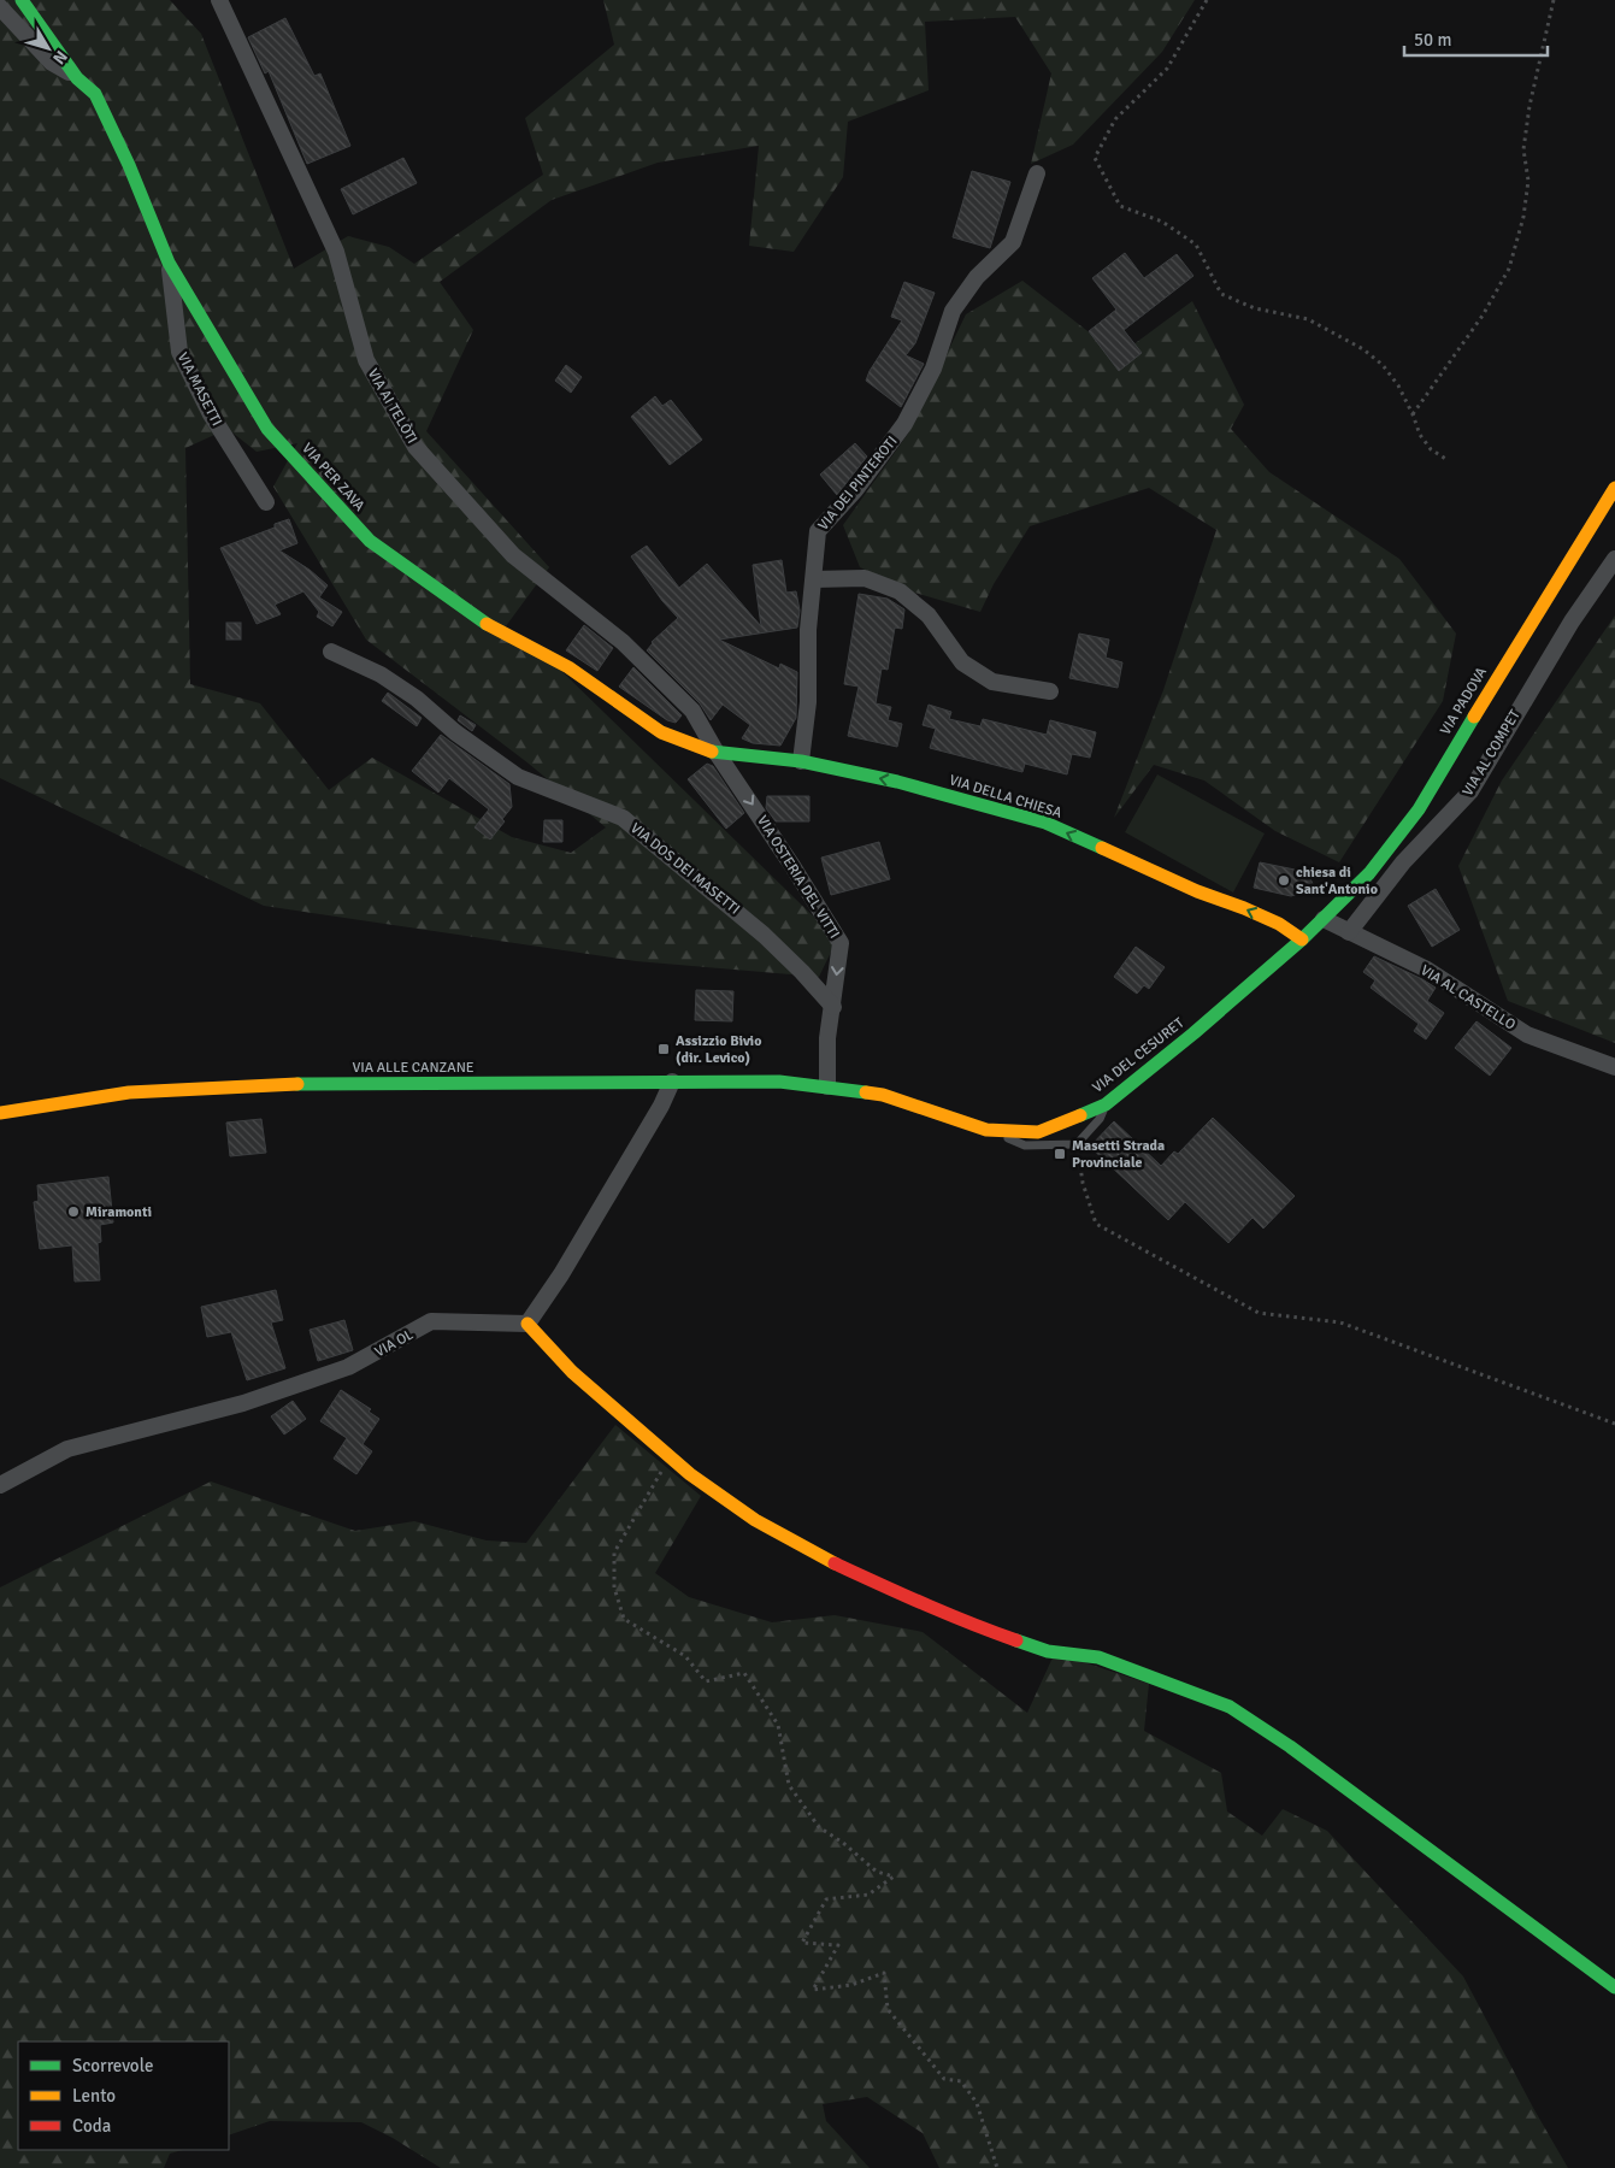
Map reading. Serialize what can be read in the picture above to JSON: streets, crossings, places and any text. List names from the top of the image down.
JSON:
{
  "streets": {
    "street": [
      "VIA MASETTI",
      "VIA AI TELÒTI",
      "VIA PER ZAVA",
      "VIA DEI PINTEROTI",
      "VIA PADOVA",
      "VIA AL COMPET",
      "VIA DELLA CHIESA",
      "VIA DOS DEI MASETTI",
      "VIA OSTERIA DEL VITTI",
      "VIA AL CASTELLO",
      "VIA DEL CESURET",
      "VIA ALLE CANZANE",
      "VIA OL"
    ]
  },
  "crossings": [
    ["VIA MASETTI", "VIA PER ZAVA"],
    ["VIA AI TELÒTI", "VIA PER ZAVA"],
    ["VIA AI TELÒTI", "VIA DELLA CHIESA"],
    ["VIA AI TELÒTI", "VIA OSTERIA DEL VITTI"],
    ["VIA PER ZAVA", "VIA DELLA CHIESA"],
    ["VIA PER ZAVA", "VIA OSTERIA DEL VITTI"],
    ["VIA DEI PINTEROTI", "VIA DELLA CHIESA"],
    ["VIA PADOVA", "VIA DELLA CHIESA"],
    ["VIA PADOVA", "VIA AL CASTELLO"],
    ["VIA PADOVA", "VIA DEL CESURET"],
    ["VIA AL COMPET", "VIA AL CASTELLO"],
    ["VIA DELLA CHIESA", "VIA OSTERIA DEL VITTI"],
    ["VIA DELLA CHIESA", "VIA DEL CESURET"],
    ["VIA DOS DEI MASETTI", "VIA OSTERIA DEL VITTI"],
    ["VIA OSTERIA DEL VITTI", "VIA DEL CESURET"],
    ["VIA OSTERIA DEL VITTI", "VIA ALLE CANZANE"],
    ["VIA DEL CESURET", "VIA ALLE CANZANE"]
  ],
  "one_way": ["VIA DELLA CHIESA", "VIA OSTERIA DEL VITTI"],
  "places": {
    "other": ["chiesa di Sant'Antonio", "Miramonti"],
    "transit": ["Assizzio Bivio (dir. Levico)", "Masetti Strada Provinciale"]
  },
  "legend": ["Scorrevole", "Lento", "Coda"],
  "scale_bar": "50 m",
  "north": "bottom right"
}
